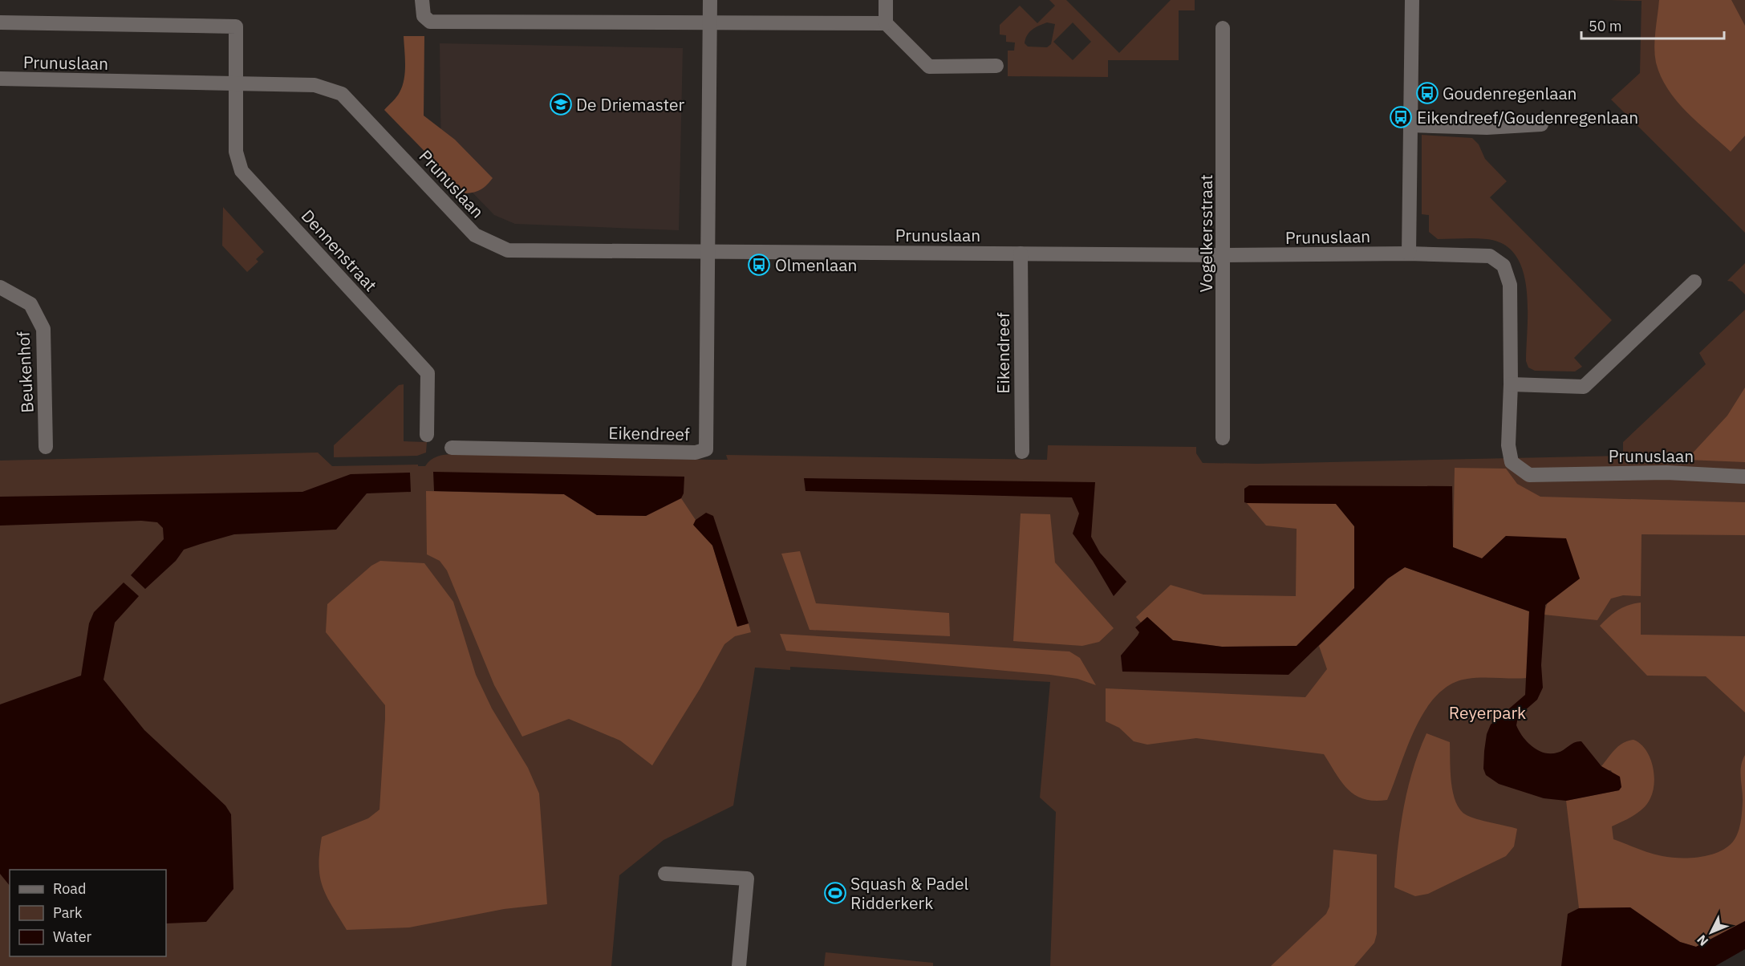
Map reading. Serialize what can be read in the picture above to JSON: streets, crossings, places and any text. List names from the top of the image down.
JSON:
{
  "streets": {
    "street": [
      "Prunuslaan",
      "Vogelkersstraat",
      "Dennenstraat",
      "Eikendreef",
      "Beukenhof"
    ]
  },
  "crossings": [
    ["Prunuslaan", "Vogelkersstraat"],
    ["Prunuslaan", "Dennenstraat"],
    ["Prunuslaan", "Eikendreef"]
  ],
  "parks": ["Reyerpark"],
  "places": {
    "bus stop": ["Goudenregenlaan", "Eikendreef/Goudenregenlaan", "Olmenlaan"],
    "school or university": ["De Driemaster"],
    "sports": ["Squash & Padel Ridderkerk"]
  },
  "legend": ["Road", "Park", "Water"],
  "scale_bar": "50 m",
  "north": "bottom left"
}
